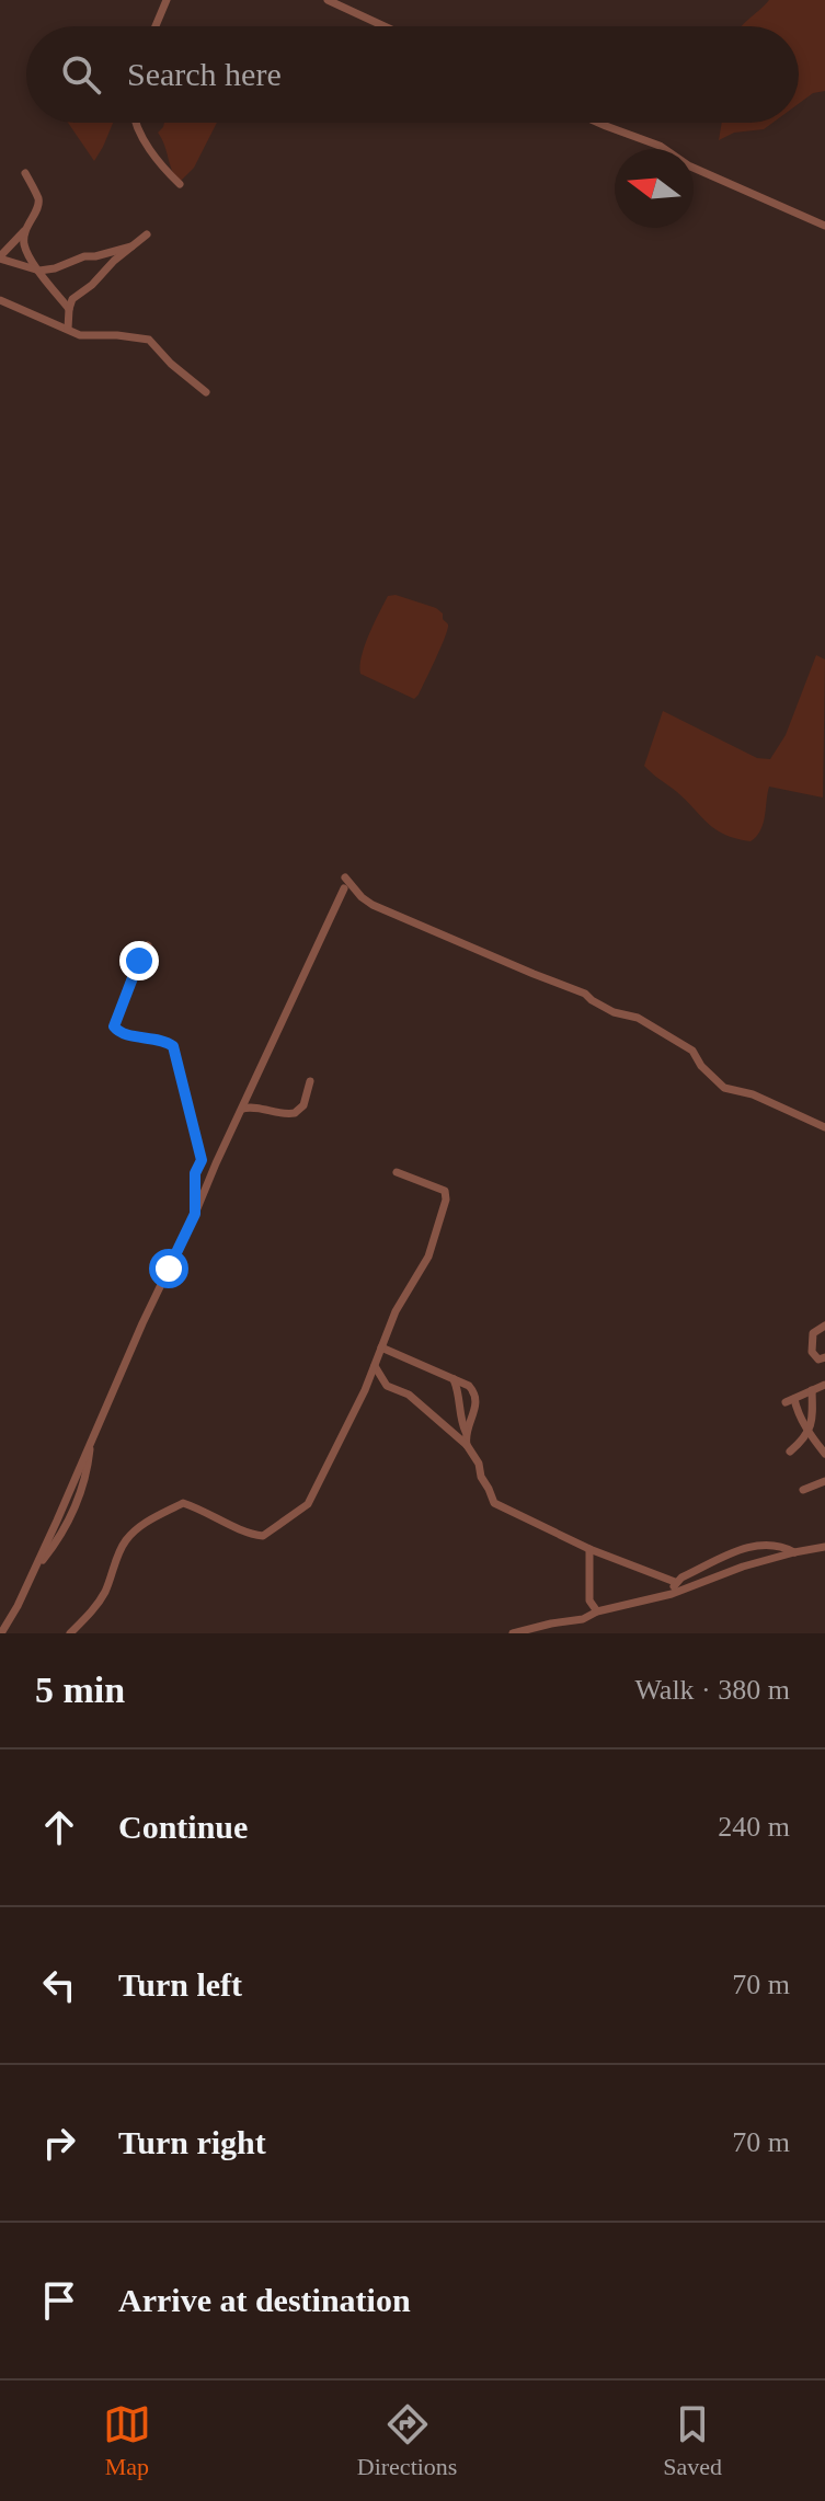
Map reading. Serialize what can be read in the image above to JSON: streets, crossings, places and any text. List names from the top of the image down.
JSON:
{
  "north": "left",
  "page": {
    "search": "Search here",
    "heading": ["5 min", "Walk · 380 m"],
    "list": [
      ["Continue", "240 m"],
      ["Turn left", "70 m"],
      ["Turn right", "70 m"],
      "Arrive at destination"
    ],
    "nav": ["Map", "Directions", "Saved"]
  }
}
